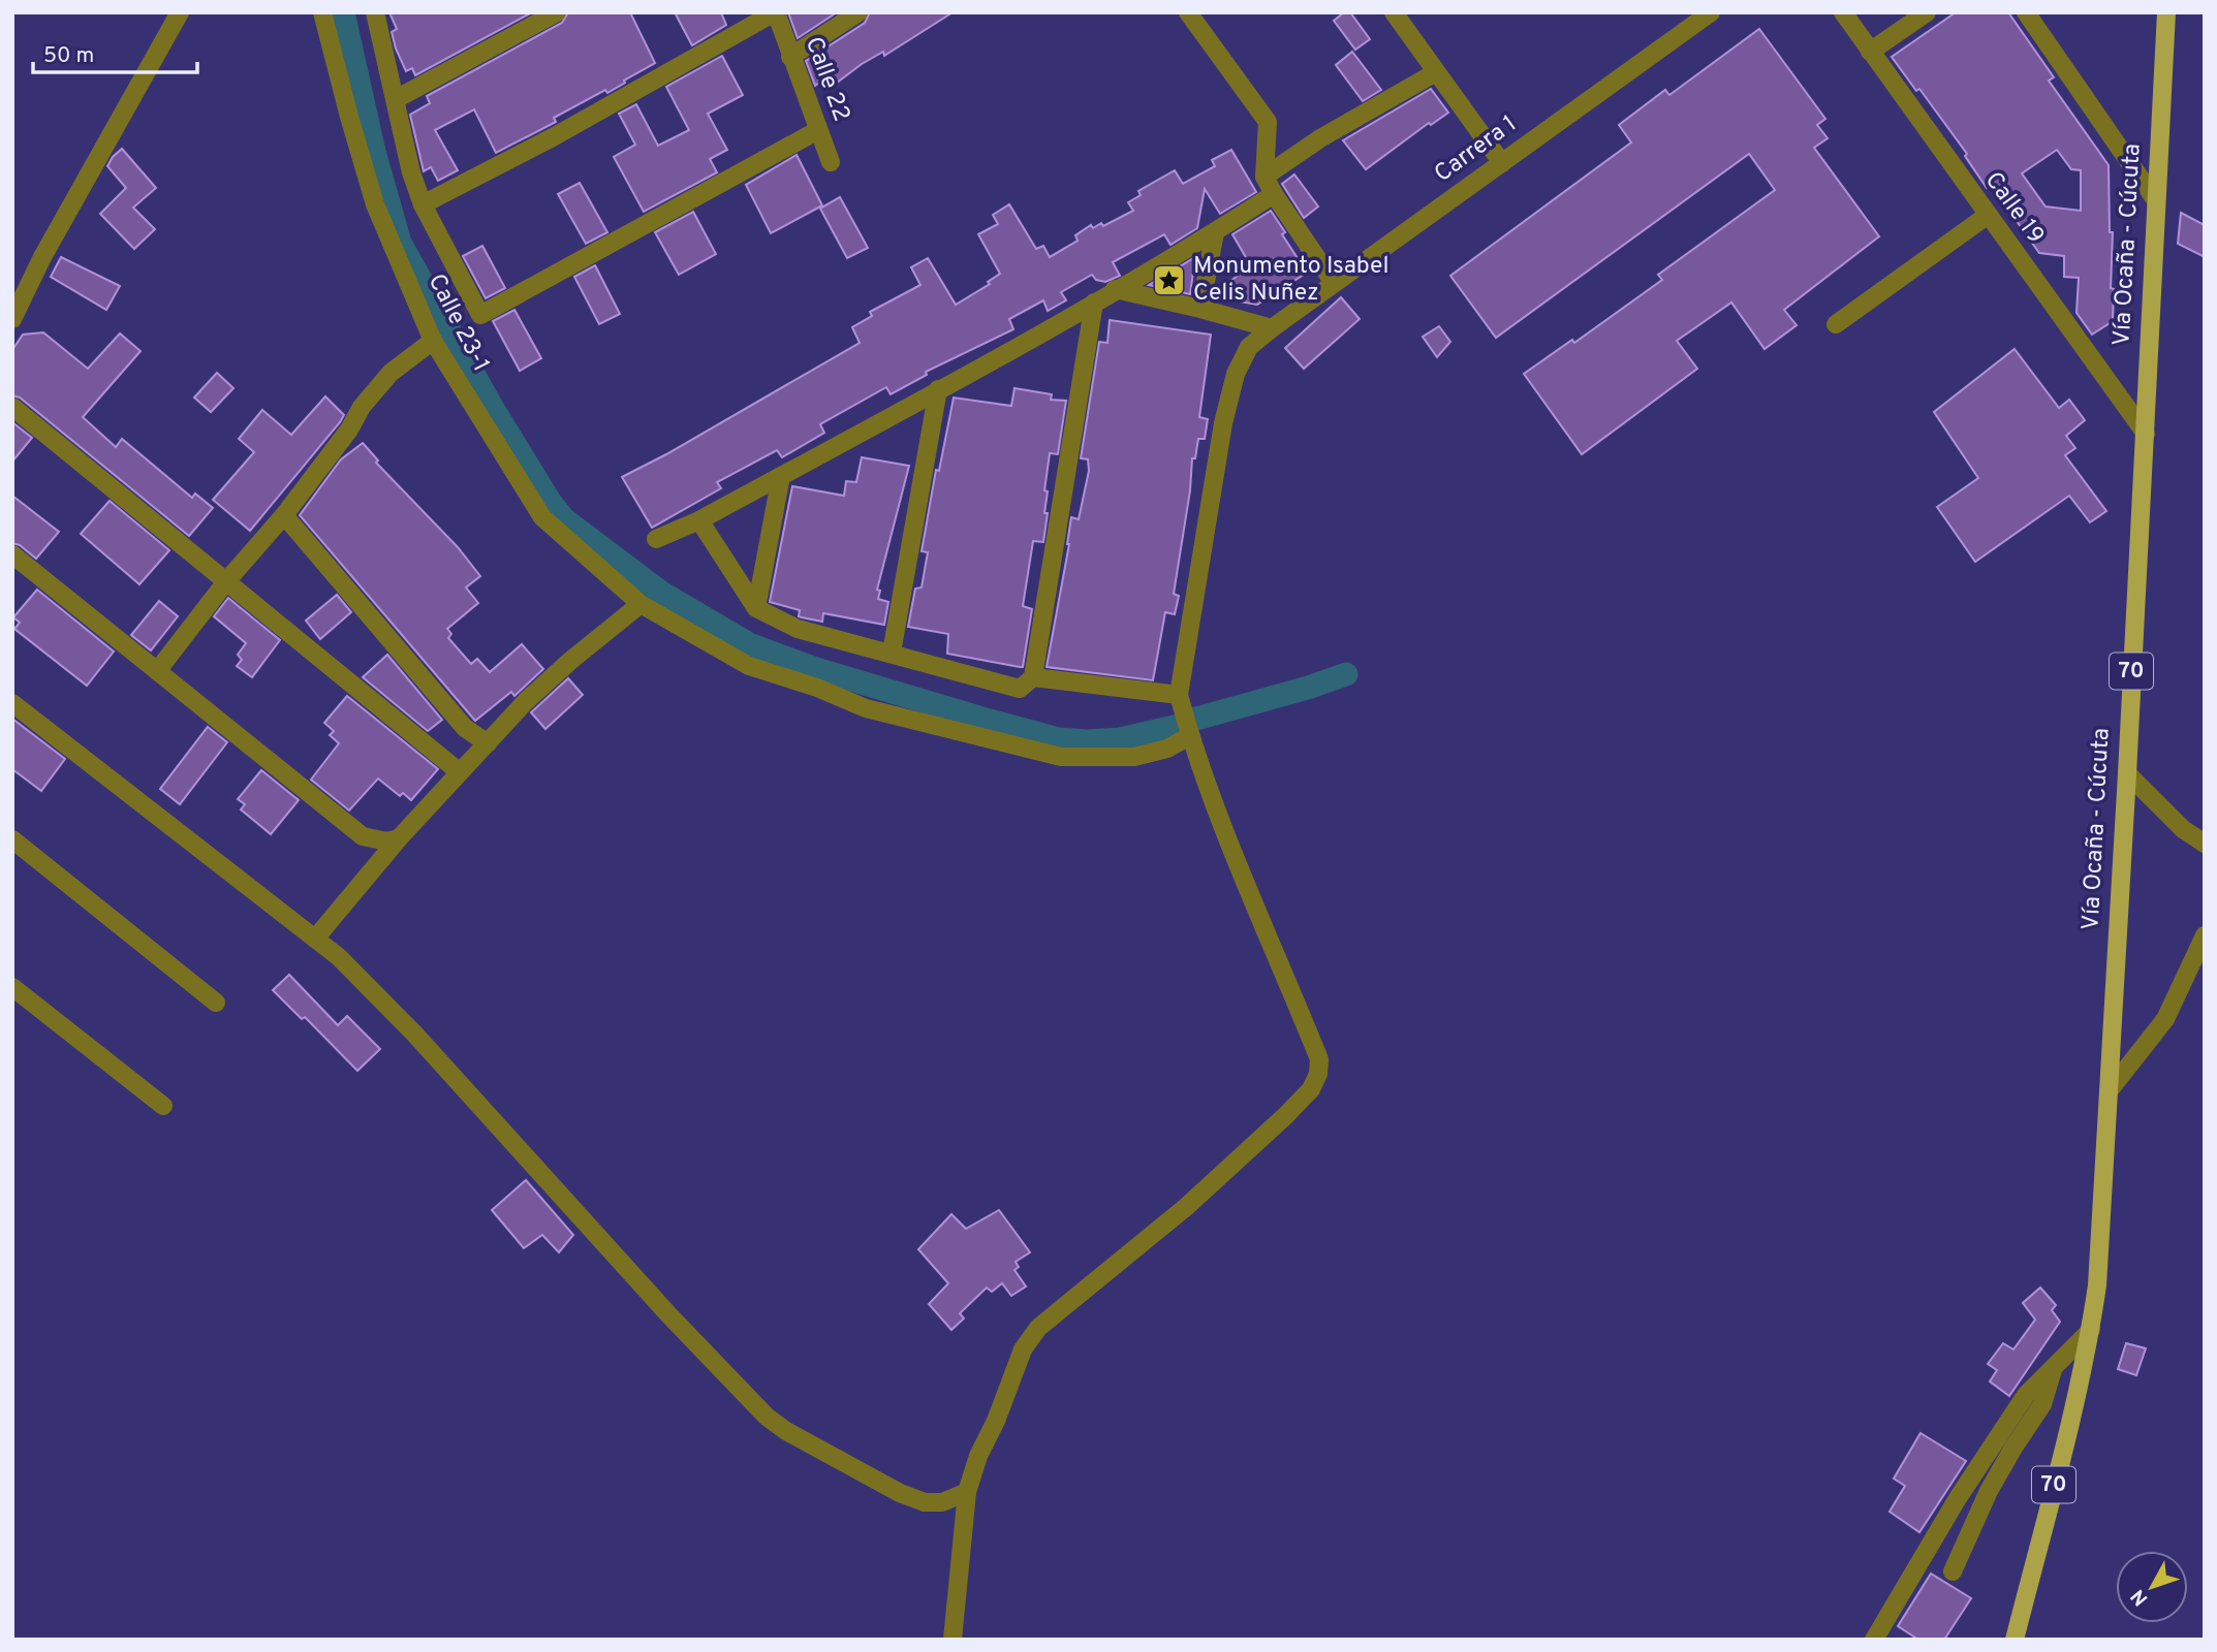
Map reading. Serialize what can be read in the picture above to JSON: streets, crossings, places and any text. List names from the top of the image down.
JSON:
{
  "streets": {
    "main road": ["Vía Ocaña - Cúcuta", "70"],
    "street": [
      "Calle 22",
      "Carrera 1",
      "Calle 19",
      "Calle 23-1"
    ]
  },
  "crossings": [
    ["Calle 19", "Vía Ocaña - Cúcuta"]
  ],
  "places": {
    "place": ["Monumento Isabel Celis Nuñez"]
  },
  "scale_bar": "50 m",
  "north": "bottom left"
}
